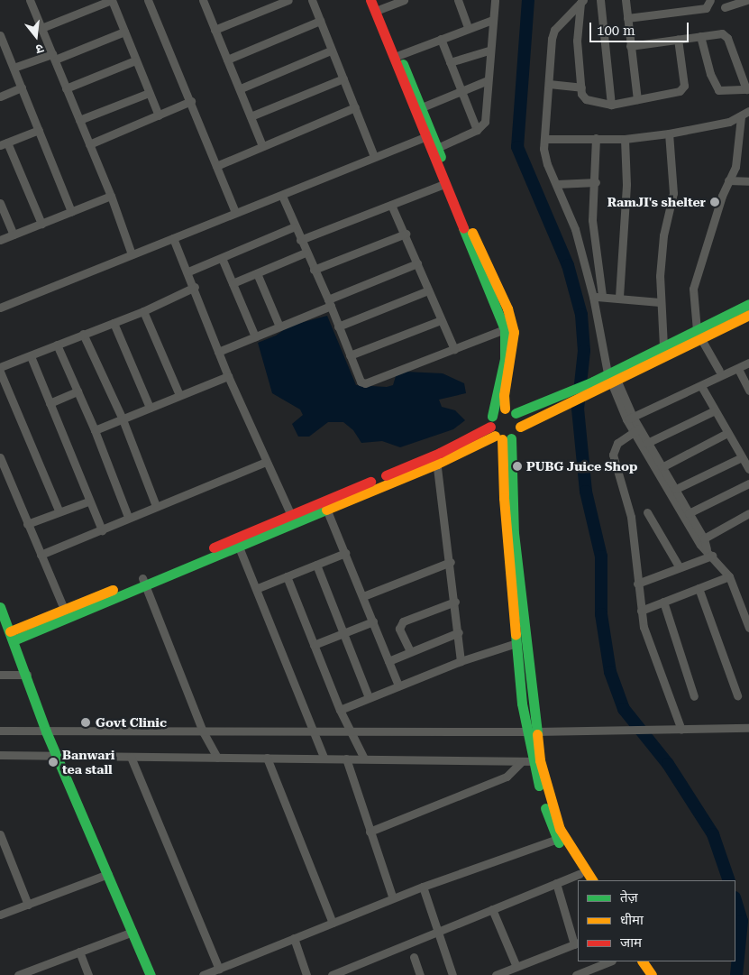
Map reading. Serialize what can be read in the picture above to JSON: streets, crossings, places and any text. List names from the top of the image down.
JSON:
{
  "places": [
    "RamJI's shelter",
    "PUBG Juice Shop",
    "Govt Clinic",
    "Banwari tea stall"
  ],
  "legend": ["तेज़", "धीमा", "जाम"],
  "scale_bar": "100 m",
  "north": "bottom"
}
